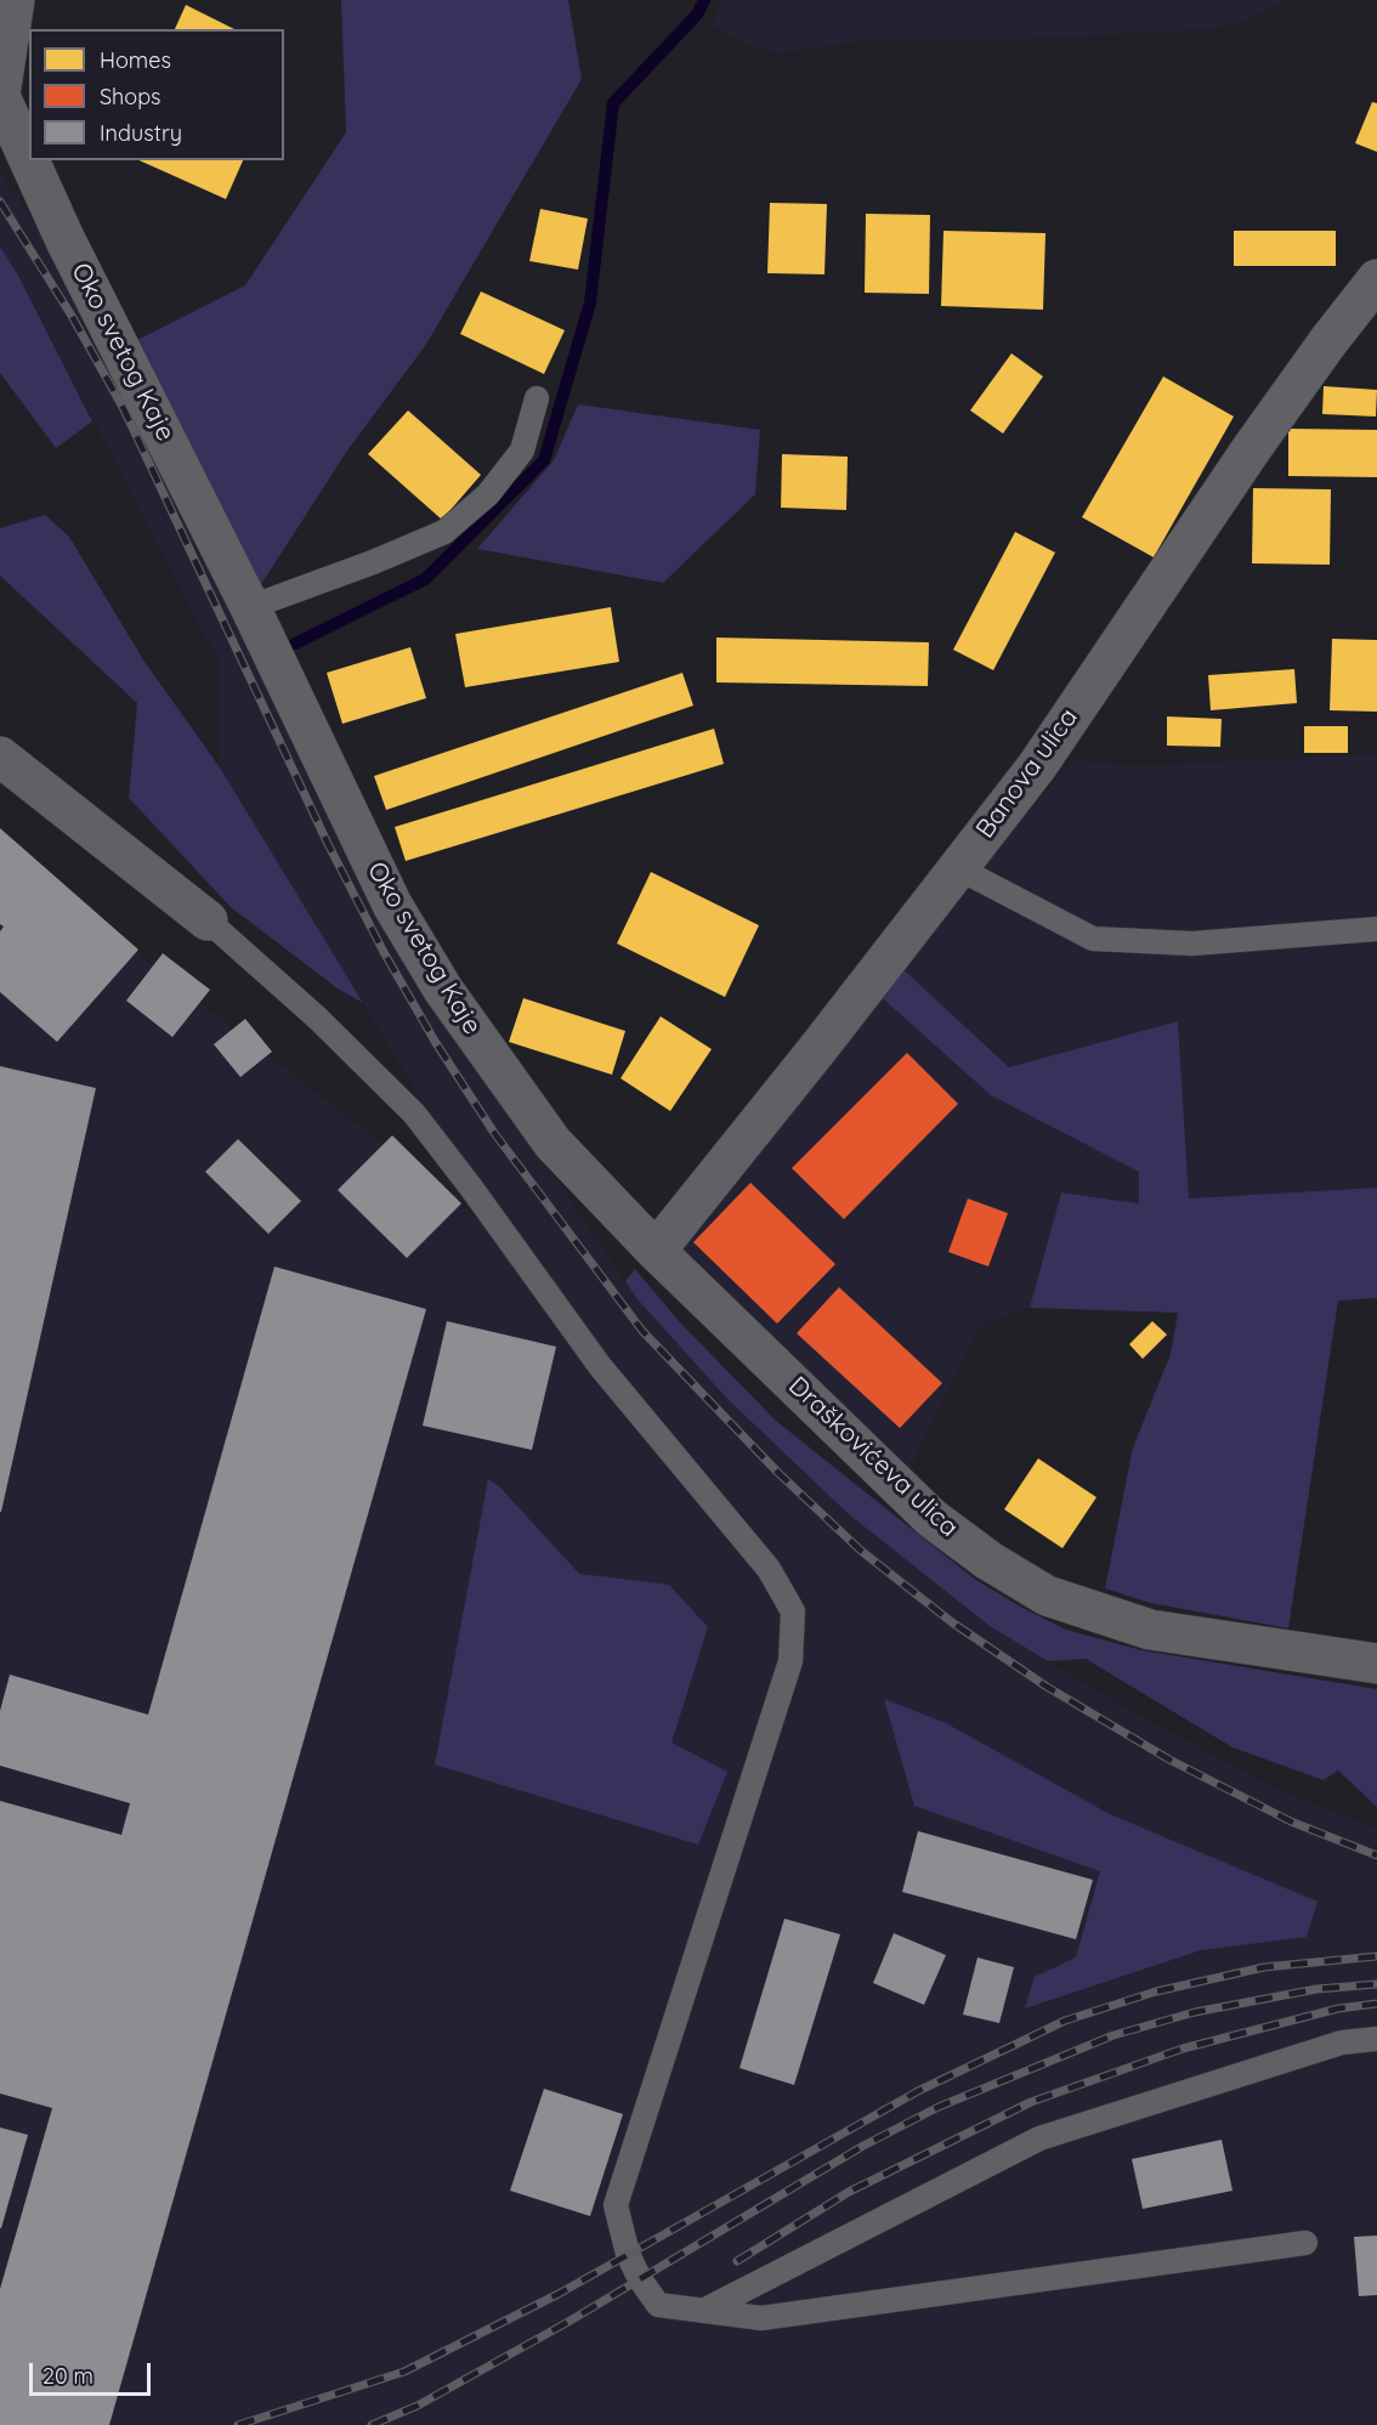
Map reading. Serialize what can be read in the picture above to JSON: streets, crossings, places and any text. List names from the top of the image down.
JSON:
{
  "streets": {
    "street": ["Oko svetog Kaje", "Banova ulica", "Draškovićeva ulica"]
  },
  "crossings": [
    ["Oko svetog Kaje", "Banova ulica"],
    ["Oko svetog Kaje", "Draškovićeva ulica"],
    ["Banova ulica", "Draškovićeva ulica"]
  ],
  "legend": ["Homes", "Shops", "Industry"],
  "scale_bar": "20 m"
}
